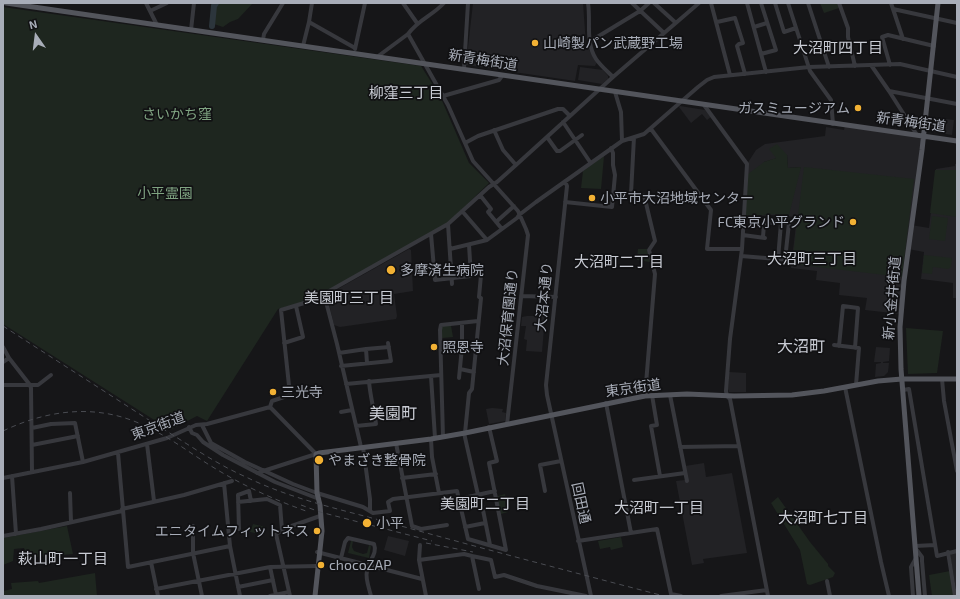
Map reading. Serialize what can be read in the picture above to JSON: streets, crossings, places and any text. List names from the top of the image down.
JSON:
{
  "streets": {
    "main road": ["新青梅街道", "新小金井街道", "東京街道"],
    "street": ["大沼本通り", "大沼保育園通り", "回田通"]
  },
  "crossings": [
    ["新青梅街道", "新小金井街道"],
    ["新青梅街道", "大沼保育園通り"],
    ["大沼本通り", "東京街道"],
    ["大沼本通り", "回田通"],
    ["新小金井街道", "東京街道"],
    ["大沼保育園通り", "東京街道"],
    ["東京街道", "回田通"]
  ],
  "districts": [
    "大沼町四丁目",
    "柳窪三丁目",
    "大沼町三丁目",
    "大沼町二丁目",
    "美園町三丁目",
    "大沼町",
    "美園町",
    "美園町二丁目",
    "大沼町一丁目",
    "大沼町七丁目",
    "萩山町一丁目"
  ],
  "parks": ["さいかち窪", "小平霊園"],
  "places": [
    "山崎製パン武蔵野工場",
    "ガスミュージアム",
    "小平市大沼地域センター",
    "FC東京小平グランド",
    "多摩済生病院",
    "照恩寺",
    "三光寺",
    "やまざき整骨院",
    "小平",
    "エニタイムフィットネス",
    "chocoZAP"
  ],
  "north": "top"
}
